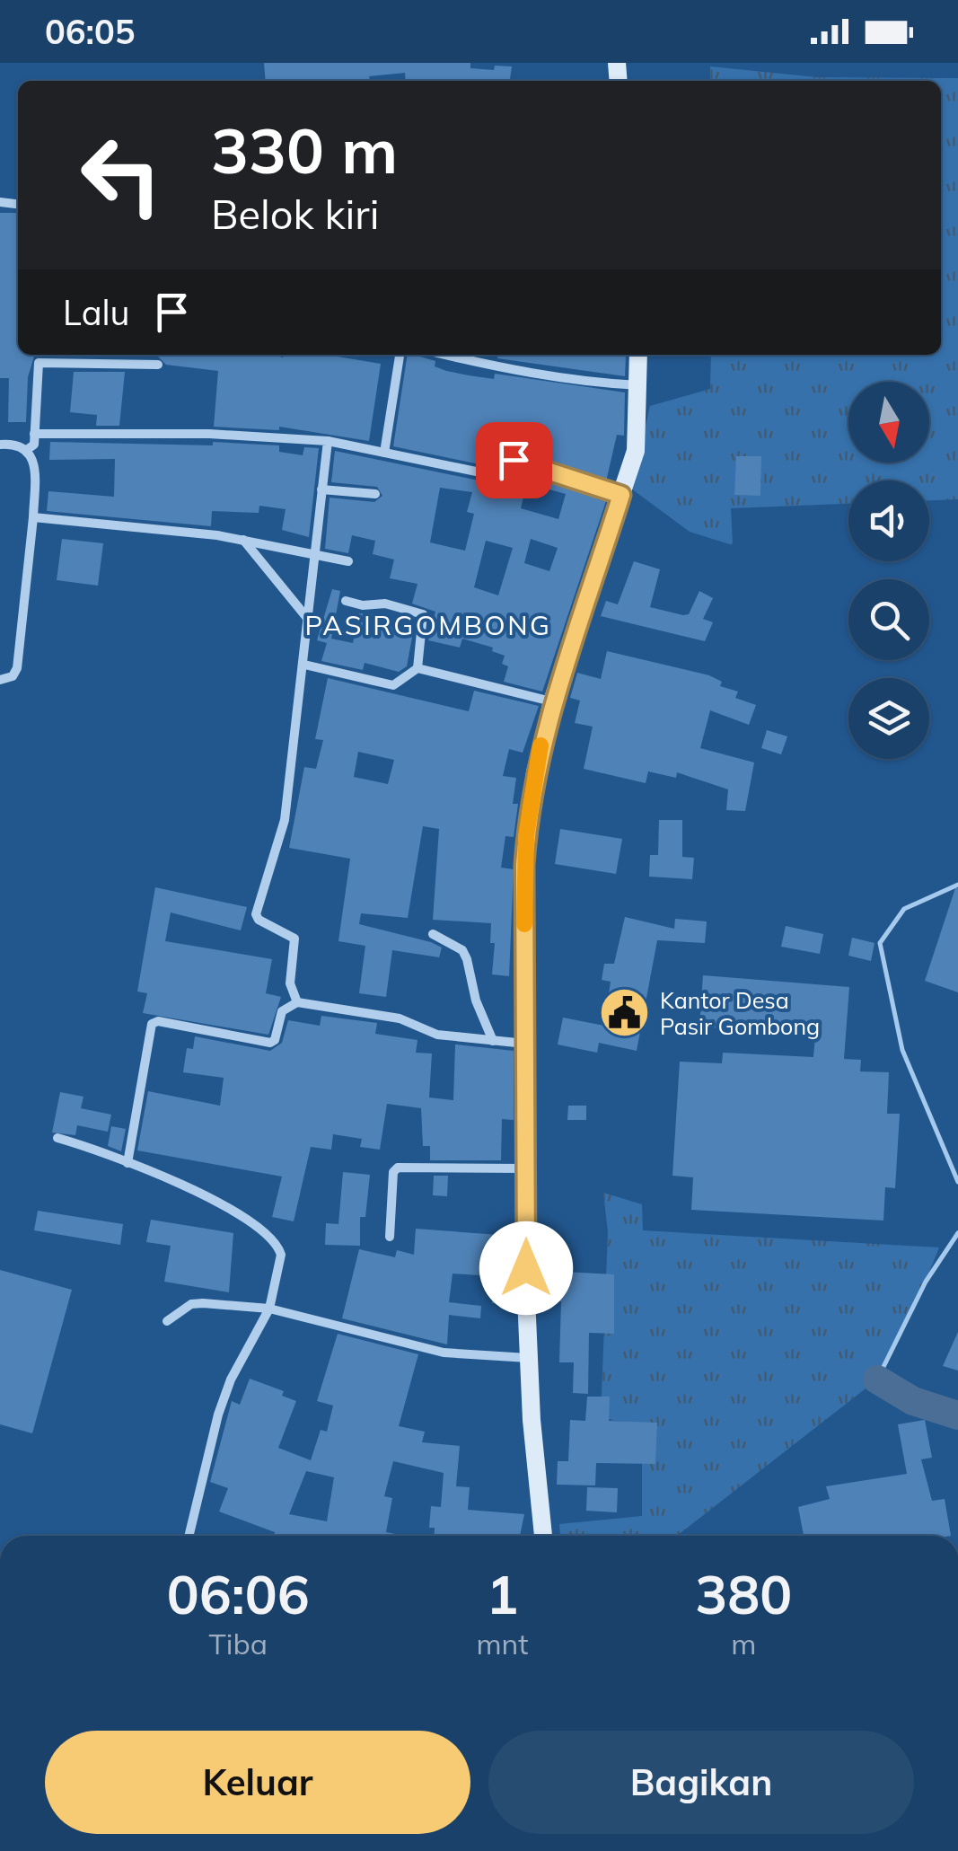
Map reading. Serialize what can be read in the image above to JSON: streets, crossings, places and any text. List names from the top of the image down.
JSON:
{
  "districts": ["PASIRGOMBONG"],
  "places": {
    "public building": ["Kantor Desa Pasir Gombong"]
  },
  "north": "bottom",
  "page": {
    "status": "06:05",
    "turn": ["330 m", "Belok kiri"],
    "then": "Lalu",
    "eta": [
      "06:06",
      "Tiba",
      "1",
      "mnt",
      "380",
      "m"
    ],
    "buttons": ["Keluar", "Bagikan"]
  }
}
